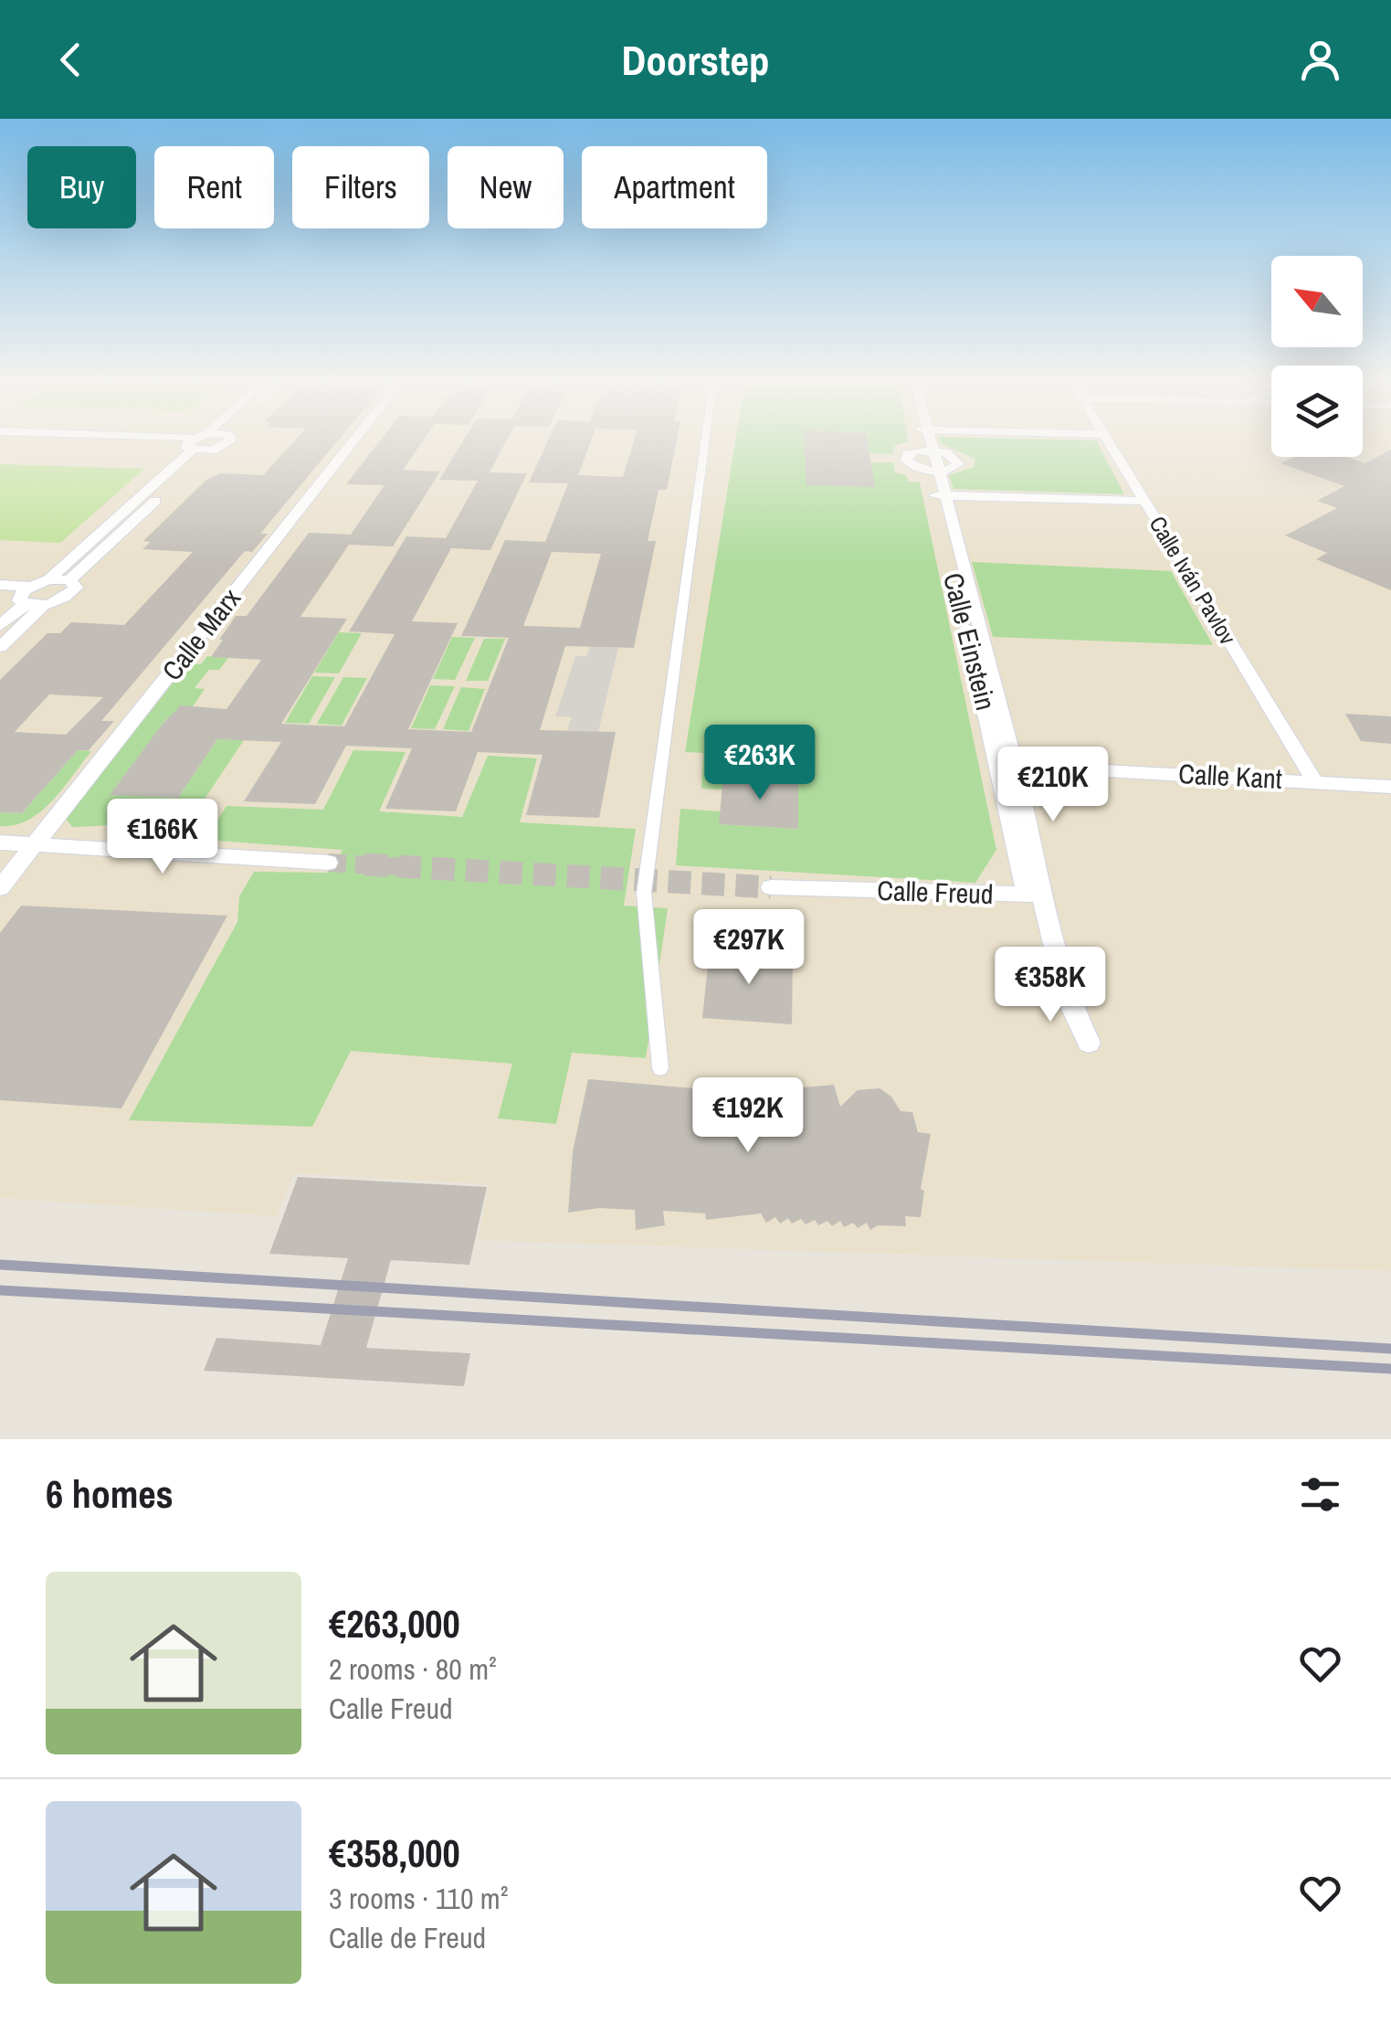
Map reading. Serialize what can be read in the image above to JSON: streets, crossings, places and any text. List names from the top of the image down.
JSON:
{
  "streets": {
    "street": [
      "Calle Iván Pavlov",
      "Calle Marx",
      "Calle Einstein",
      "Calle Kant",
      "Calle Freud"
    ]
  },
  "crossings": [
    ["Calle Iván Pavlov", "Calle Kant"],
    ["Calle Einstein", "Calle Kant"],
    ["Calle Einstein", "Calle Freud"]
  ],
  "north": "top left",
  "page": {
    "header": "Doorstep",
    "chip": [
      "Buy",
      "Rent",
      "Filters",
      "New",
      "Apartment"
    ],
    "price": [
      "€263K",
      "€210K",
      "€166K",
      "€297K",
      "€358K",
      "€192K"
    ],
    "heading": "6 homes",
    "list": [
      {
        "name": "€263,000",
        "note": "2 rooms · 80 m² · Calle Freud"
      },
      {
        "name": "€358,000",
        "note": "3 rooms · 110 m² · Calle de Freud"
      }
    ]
  }
}
